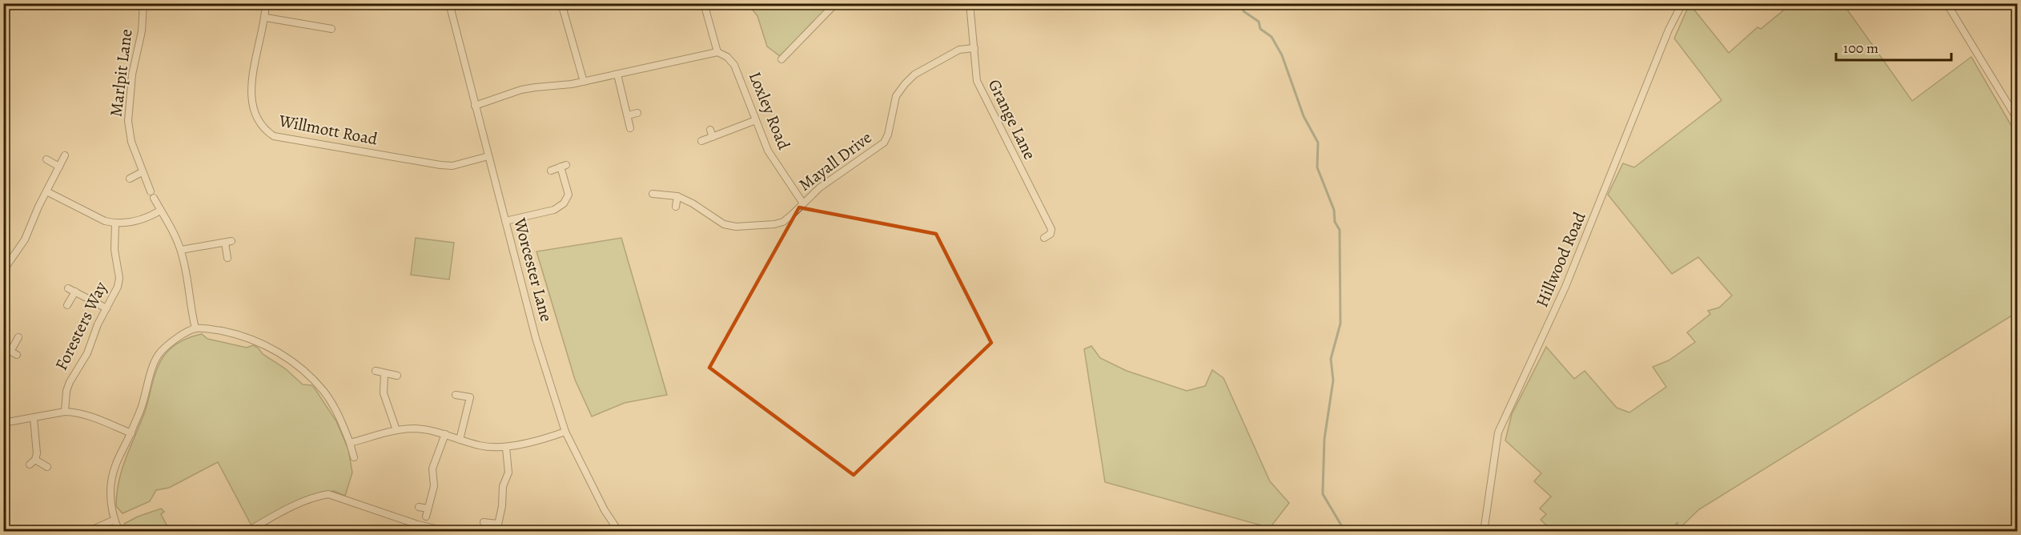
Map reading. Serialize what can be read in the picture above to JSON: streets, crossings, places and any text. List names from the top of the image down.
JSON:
{
  "streets": {
    "street": [
      "Marlpit Lane",
      "Loxley Road",
      "Grange Lane",
      "Willmott Road",
      "Mayall Drive",
      "Hillwood Road",
      "Worcester Lane",
      "Foresters Way"
    ]
  },
  "crossings": [
    ["Loxley Road", "Mayall Drive"],
    ["Grange Lane", "Mayall Drive"],
    ["Willmott Road", "Worcester Lane"]
  ],
  "scale_bar": "100 m"
}
